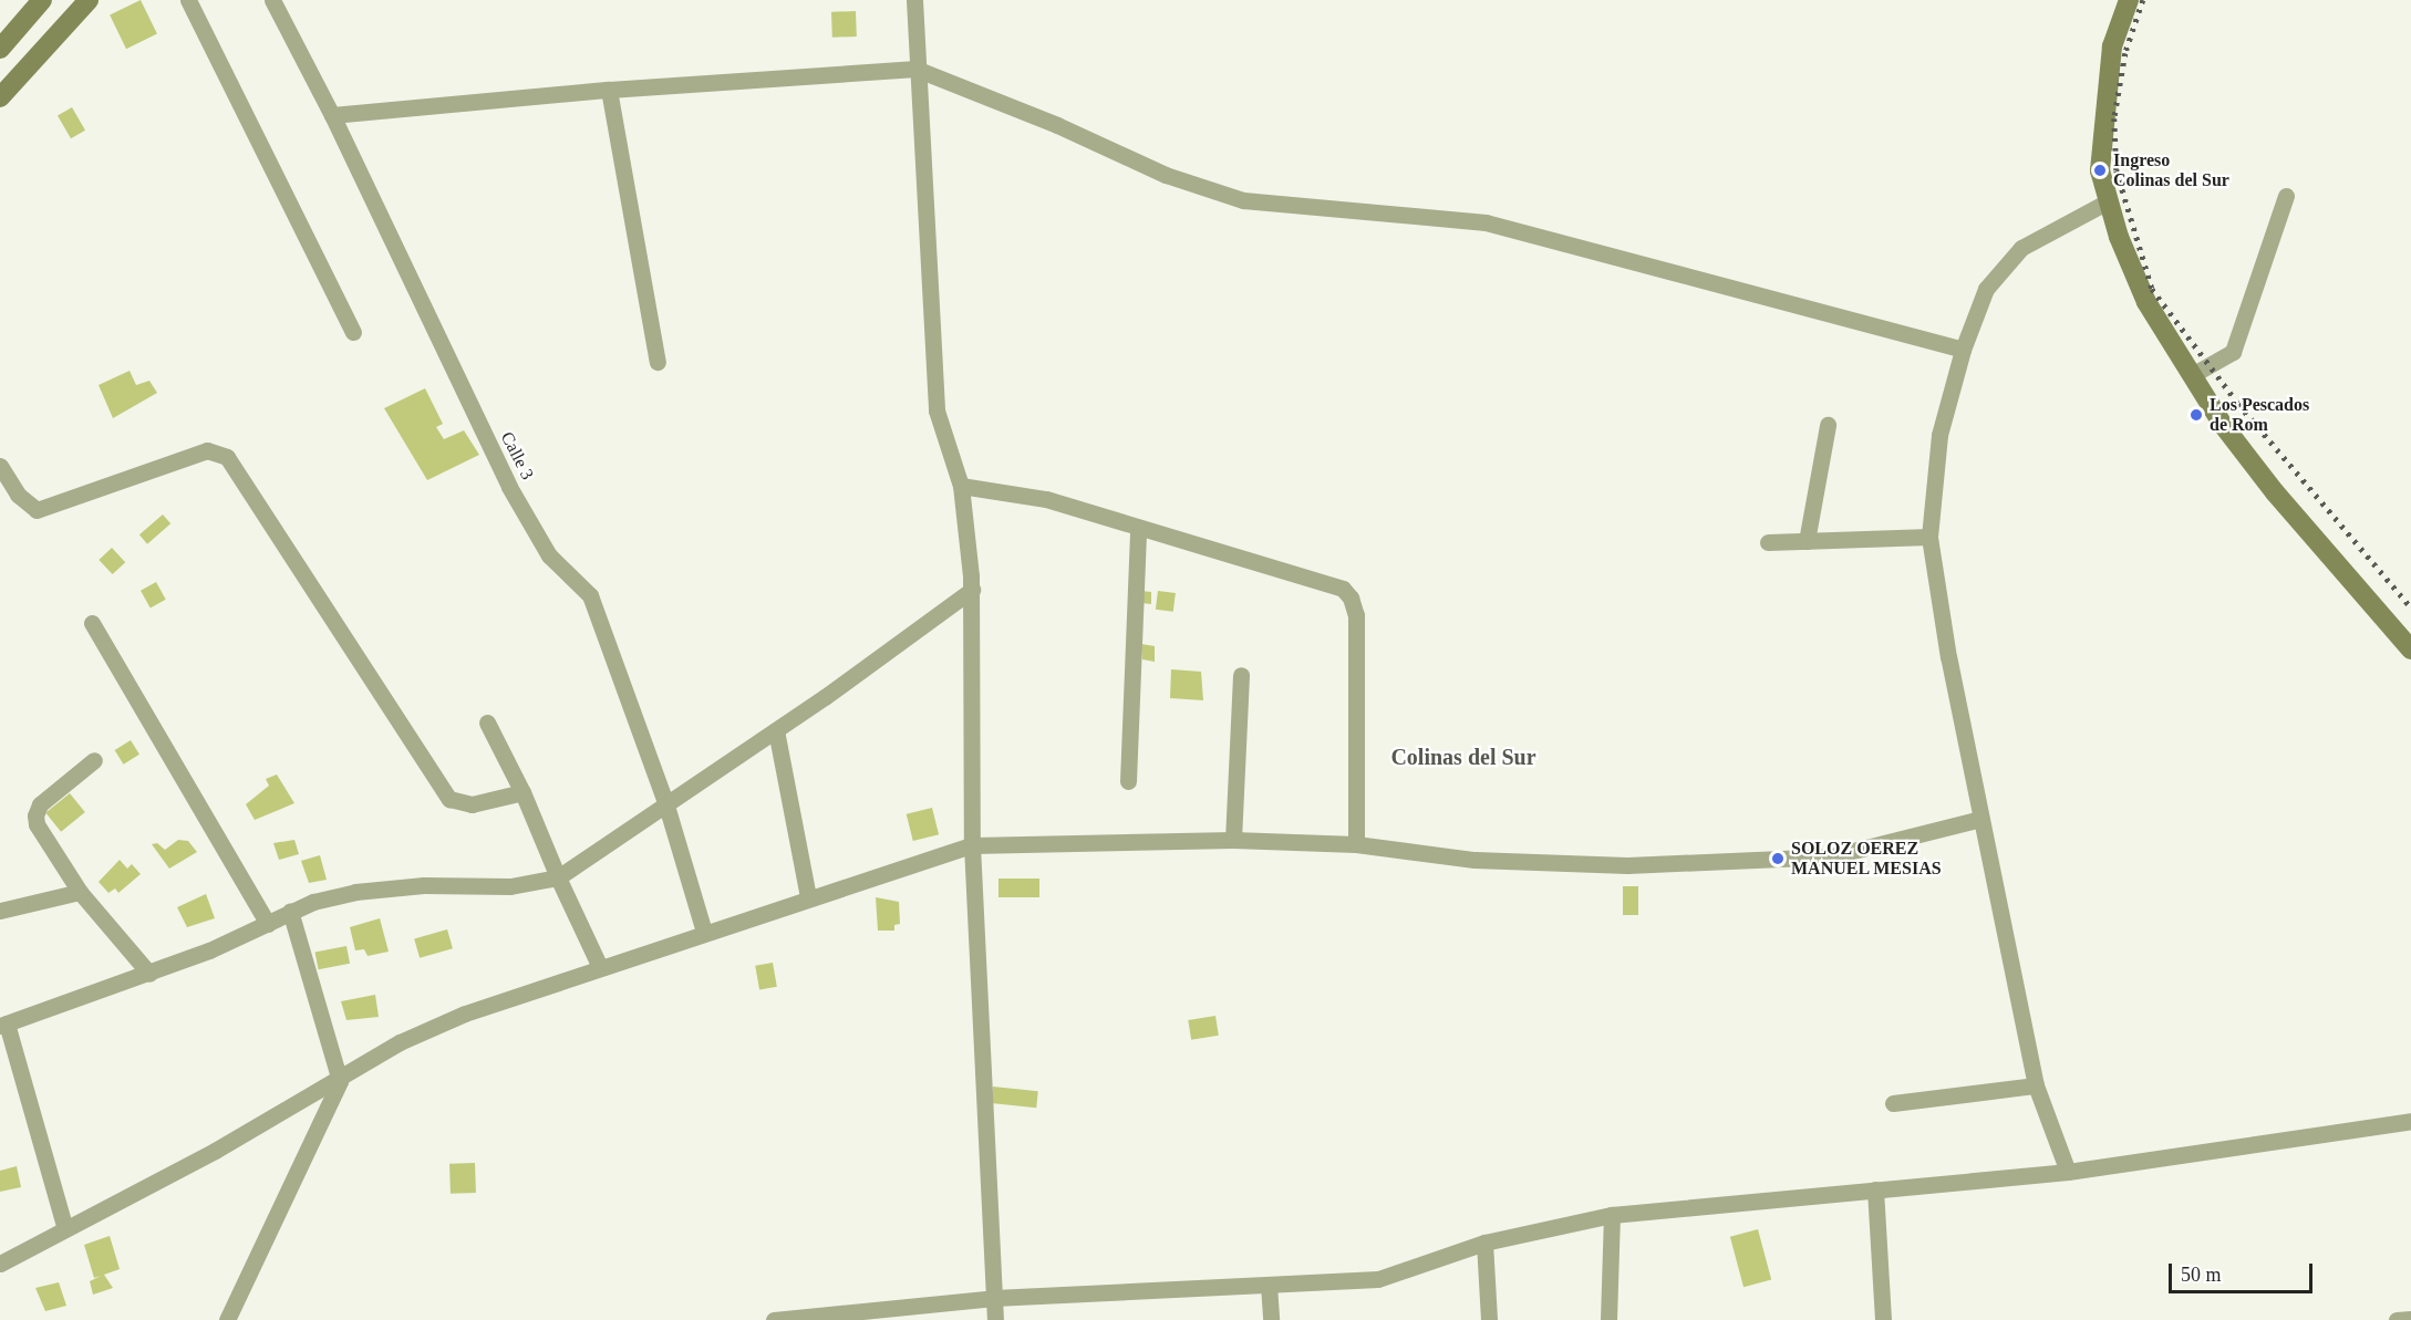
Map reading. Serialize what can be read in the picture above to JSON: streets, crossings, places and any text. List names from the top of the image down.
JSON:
{
  "streets": {
    "street": ["Calle 3"]
  },
  "districts": ["Colinas del Sur"],
  "places": ["Ingreso Colinas del Sur", "Los Pescados de Rom", "SOLOZ OEREZ MANUEL MESIAS"],
  "scale_bar": "50 m"
}
